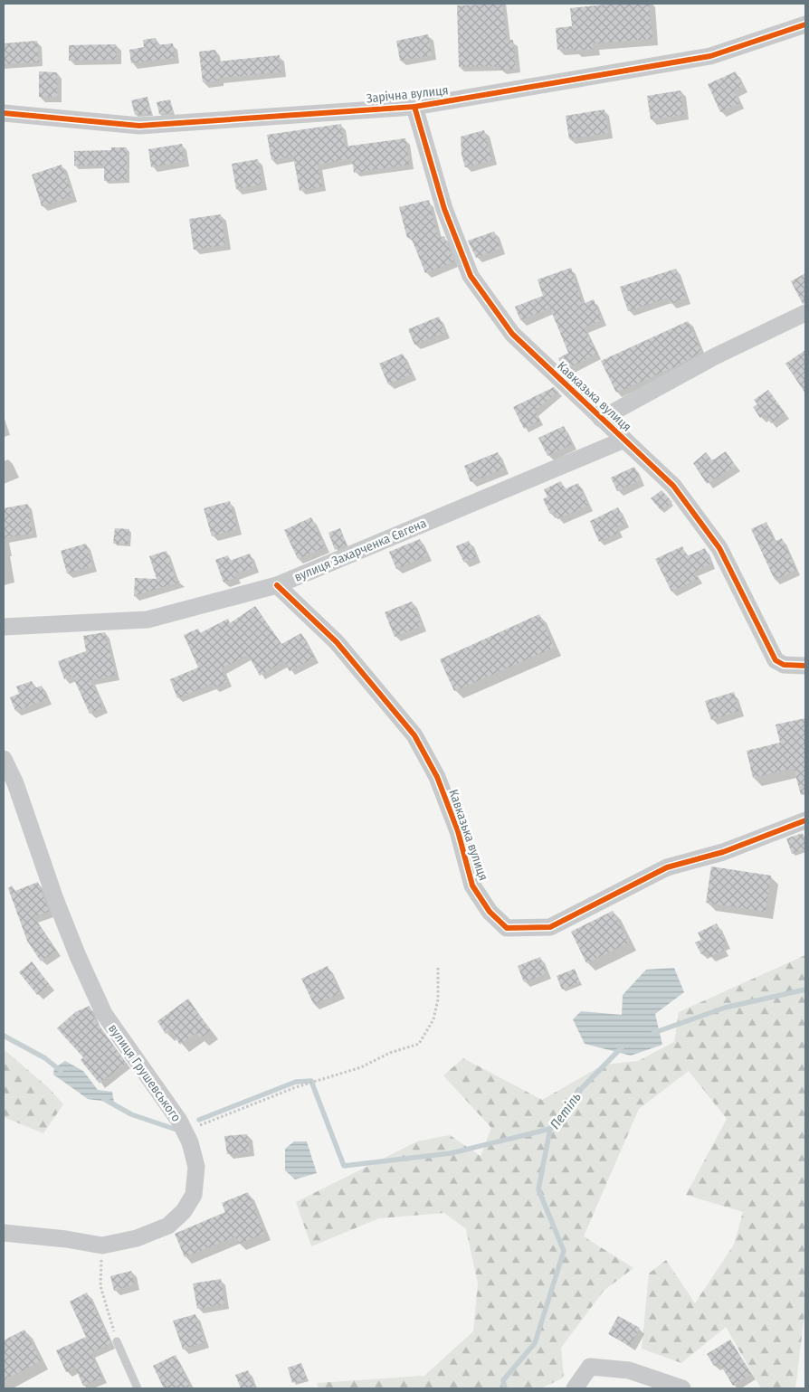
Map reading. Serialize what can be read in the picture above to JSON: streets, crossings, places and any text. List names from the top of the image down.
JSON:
{
  "streets": {
    "street": [
      "Зарічна вулиця",
      "Кавказька вулиця",
      "вулиця Захарченка Євгена",
      "вулиця Грушевського"
    ]
  },
  "crossings": [
    ["Зарічна вулиця", "Кавказька вулиця"],
    ["Кавказька вулиця", "вулиця Захарченка Євгена"]
  ],
  "water": ["Петіль"]
}
